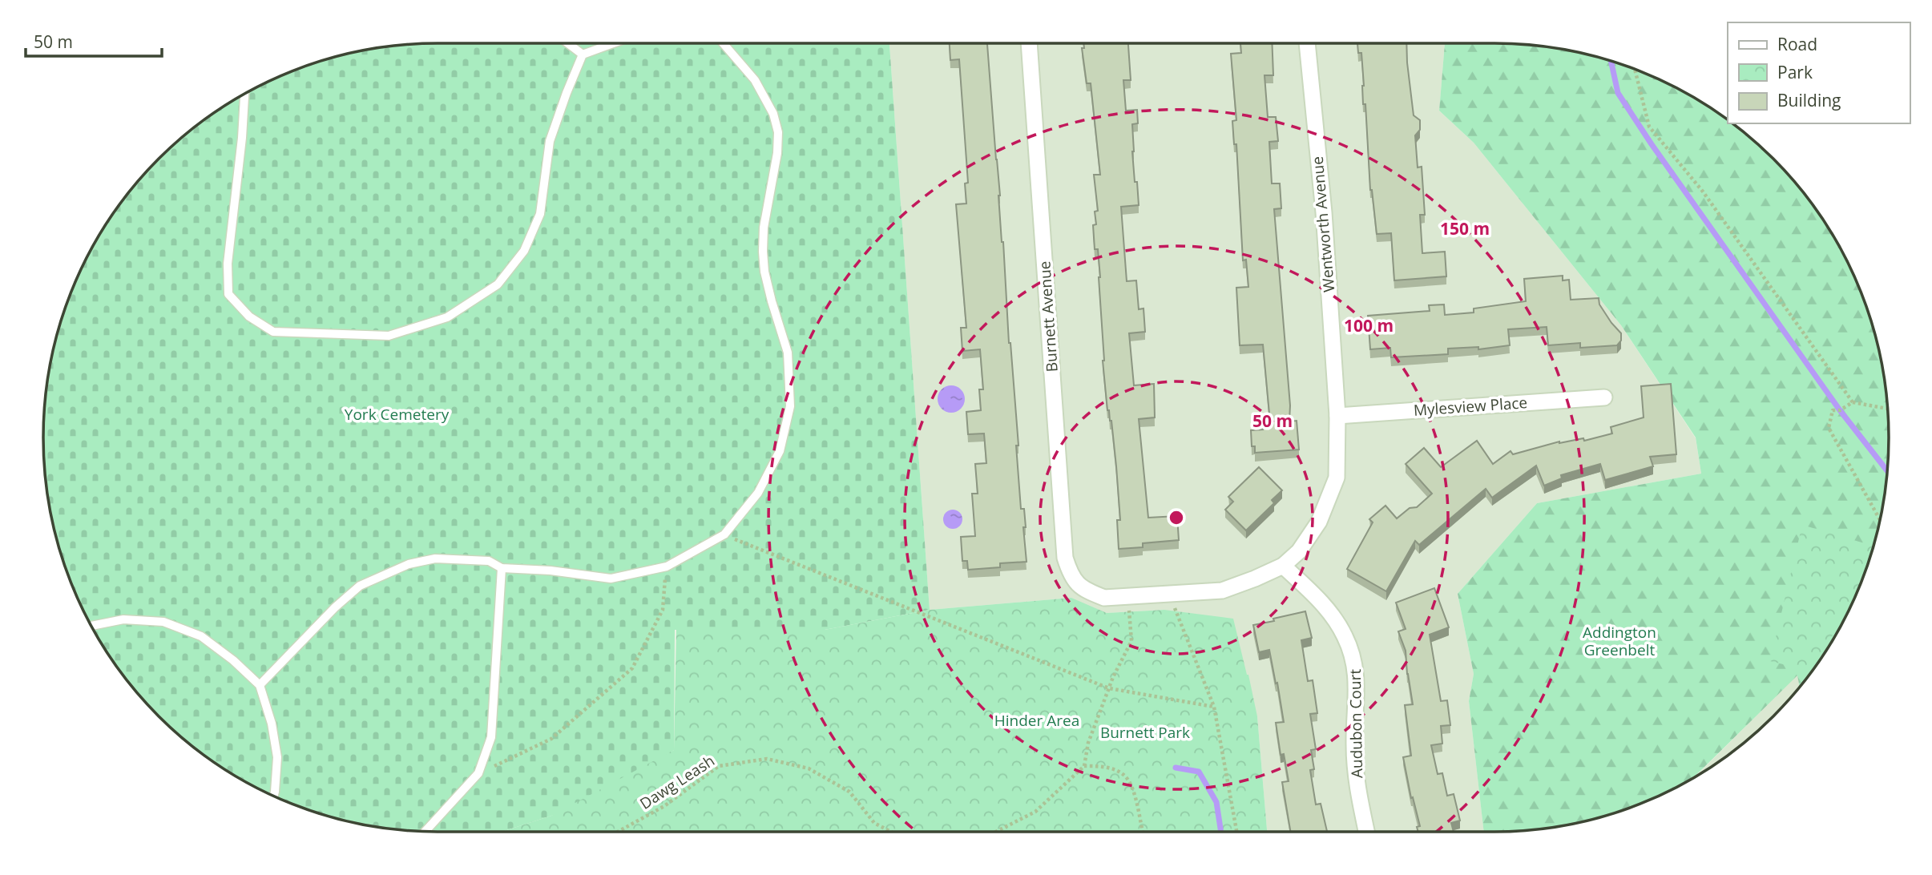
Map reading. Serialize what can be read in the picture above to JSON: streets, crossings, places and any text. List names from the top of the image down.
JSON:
{
  "streets": {
    "street": [
      "Wentworth Avenue",
      "Burnett Avenue",
      "Mylesview Place",
      "Audubon Court"
    ],
    "path": ["Dawg Leash"]
  },
  "crossings": [
    ["Wentworth Avenue", "Burnett Avenue"],
    ["Wentworth Avenue", "Mylesview Place"],
    ["Wentworth Avenue", "Audubon Court"]
  ],
  "parks": [
    "York Cemetery",
    "Addington Greenbelt",
    "Hinder Area",
    "Burnett Park"
  ],
  "legend": ["Road", "Park", "Building"],
  "scale_bar": "50 m",
  "rings": ["150 m", "100 m", "50 m"]
}
